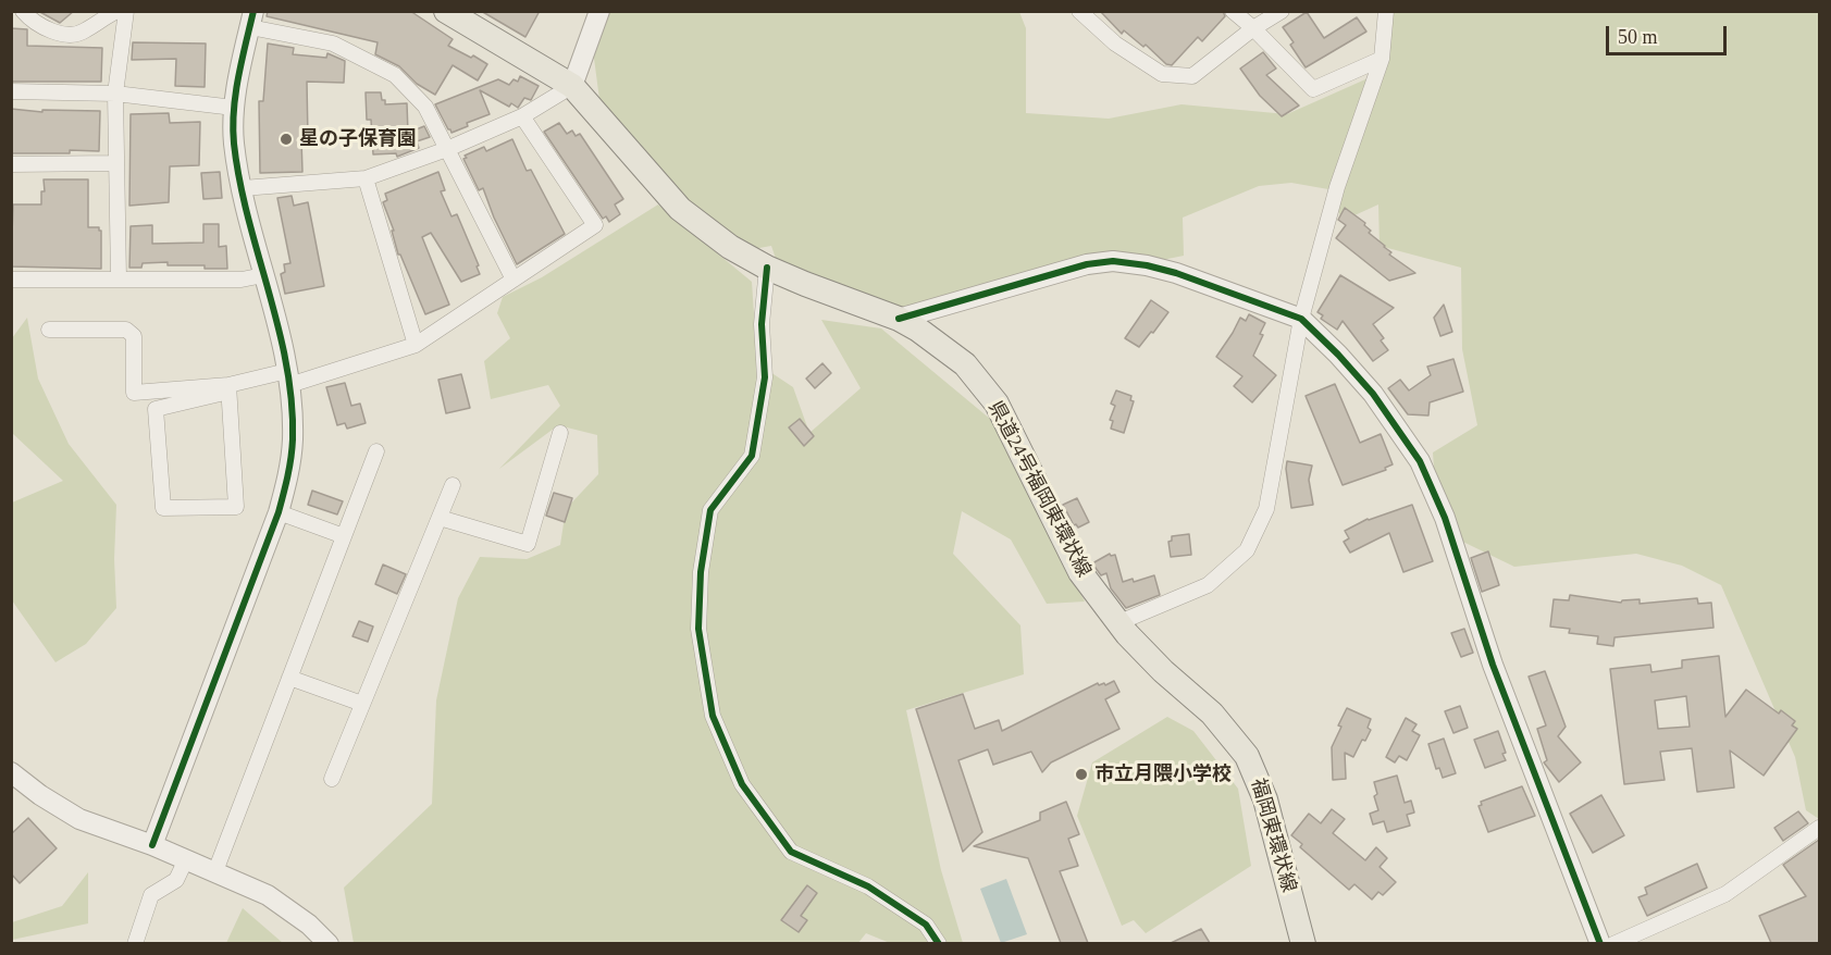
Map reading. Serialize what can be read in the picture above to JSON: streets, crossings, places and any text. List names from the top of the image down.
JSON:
{
  "streets": {
    "main road": ["県道24号福岡東環状線", "福岡東環状線"]
  },
  "crossings": [
    ["県道24号福岡東環状線", "福岡東環状線"]
  ],
  "places": ["星の子保育園", "市立月隈小学校"],
  "scale_bar": "50 m"
}
